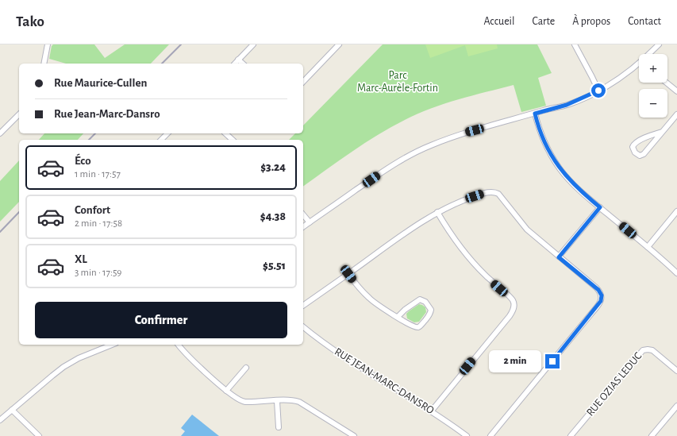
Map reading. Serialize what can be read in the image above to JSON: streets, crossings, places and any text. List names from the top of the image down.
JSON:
{
  "streets": {
    "street": ["RUE JEAN-MARC-DANSRO", "RUE OZIAS LEDUC"]
  },
  "parks": ["Parc Marc-Aurèle-Fortin"],
  "page": {
    "header": "Tako",
    "nav": [
      "Accueil",
      "Carte",
      "À propos",
      "Contact"
    ],
    "map_buttons": ["+", "−"],
    "banner": ["Rue Maurice-Cullen", "Rue Jean-Marc-Dansro"],
    "list": [
      {
        "name": "Éco",
        "note": "1 min · 17:57",
        "value": "$3.24"
      },
      {
        "name": "Confort",
        "note": "2 min · 17:58",
        "value": "$4.38"
      },
      {
        "name": "XL",
        "note": "3 min · 17:59",
        "value": "$5.51"
      }
    ],
    "buttons": "Confirmer",
    "bubble": "2 min"
  }
}
